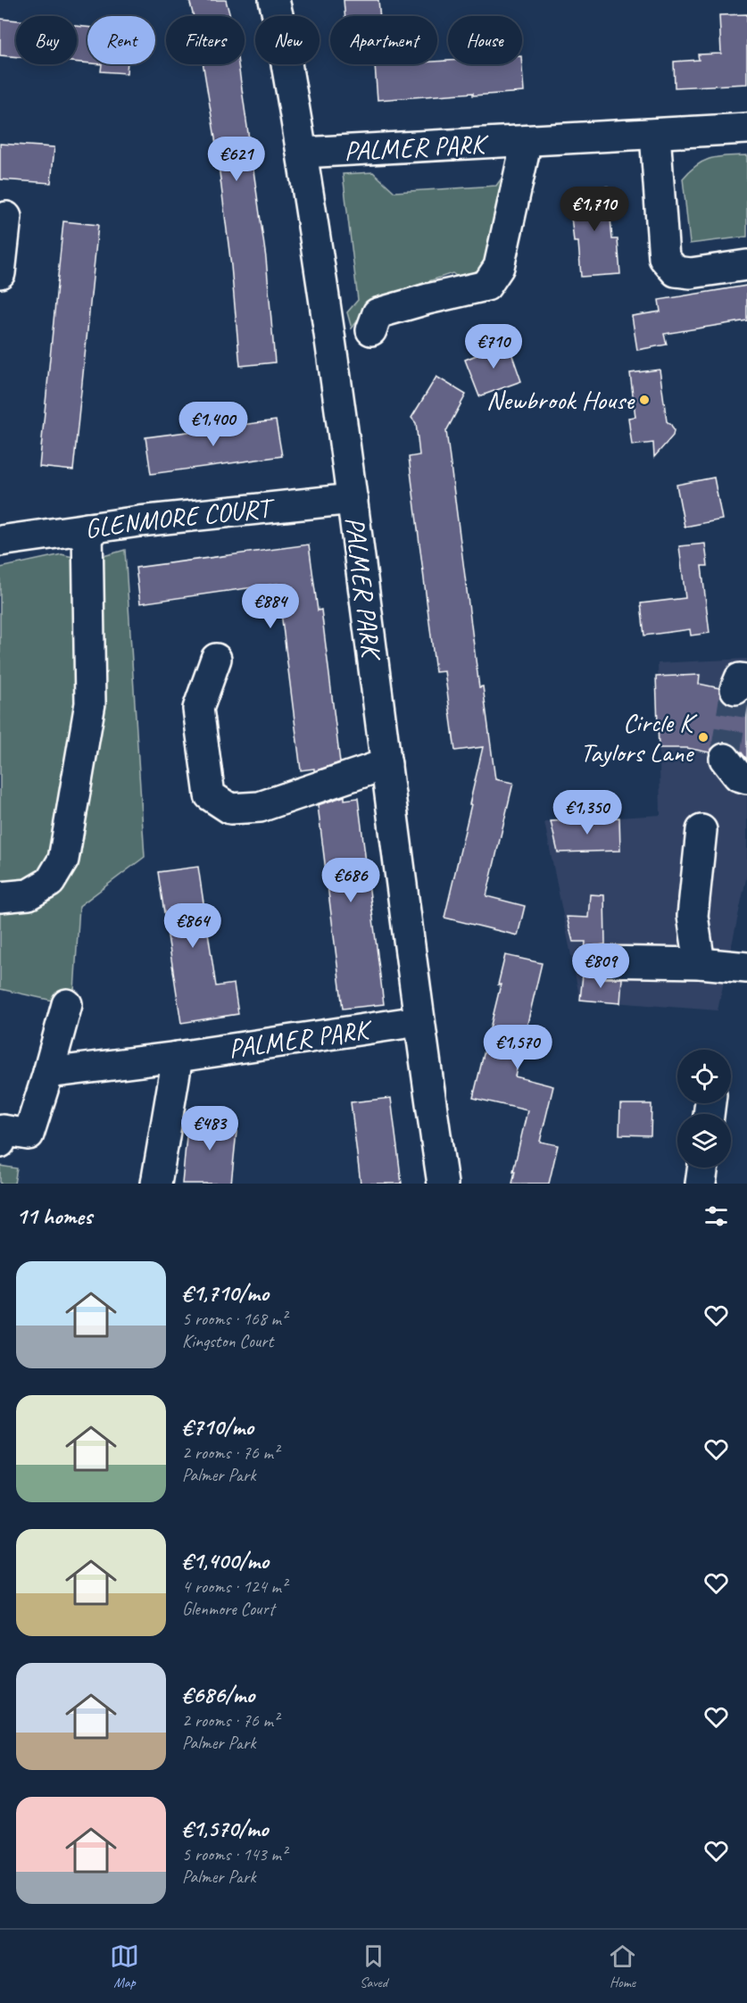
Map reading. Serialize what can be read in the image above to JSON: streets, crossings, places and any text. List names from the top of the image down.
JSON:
{
  "streets": {
    "street": ["PALMER PARK", "GLENMORE COURT"]
  },
  "crossings": [
    ["PALMER PARK", "GLENMORE COURT"]
  ],
  "places": ["Newbrook House", "Circle K Taylors Lane"],
  "page": {
    "chip": [
      "Buy",
      "Rent",
      "Filters",
      "New",
      "Apartment",
      "House"
    ],
    "price": [
      "€621",
      "€1,710",
      "€710",
      "€1,400",
      "€884",
      "€1,350",
      "€686",
      "€864",
      "€809",
      "€1,570",
      "€483"
    ],
    "heading": "11 homes",
    "list": [
      {
        "name": "€1,710/mo",
        "note": "5 rooms · 168 m² · Kingston Court"
      },
      {
        "name": "€710/mo",
        "note": "2 rooms · 76 m² · Palmer Park"
      },
      {
        "name": "€1,400/mo",
        "note": "4 rooms · 124 m² · Glenmore Court"
      },
      {
        "name": "€686/mo",
        "note": "2 rooms · 76 m² · Palmer Park"
      },
      {
        "name": "€1,570/mo",
        "note": "5 rooms · 143 m² · Palmer Park"
      }
    ],
    "tabs": ["Map", "Saved", "Home"]
  }
}
